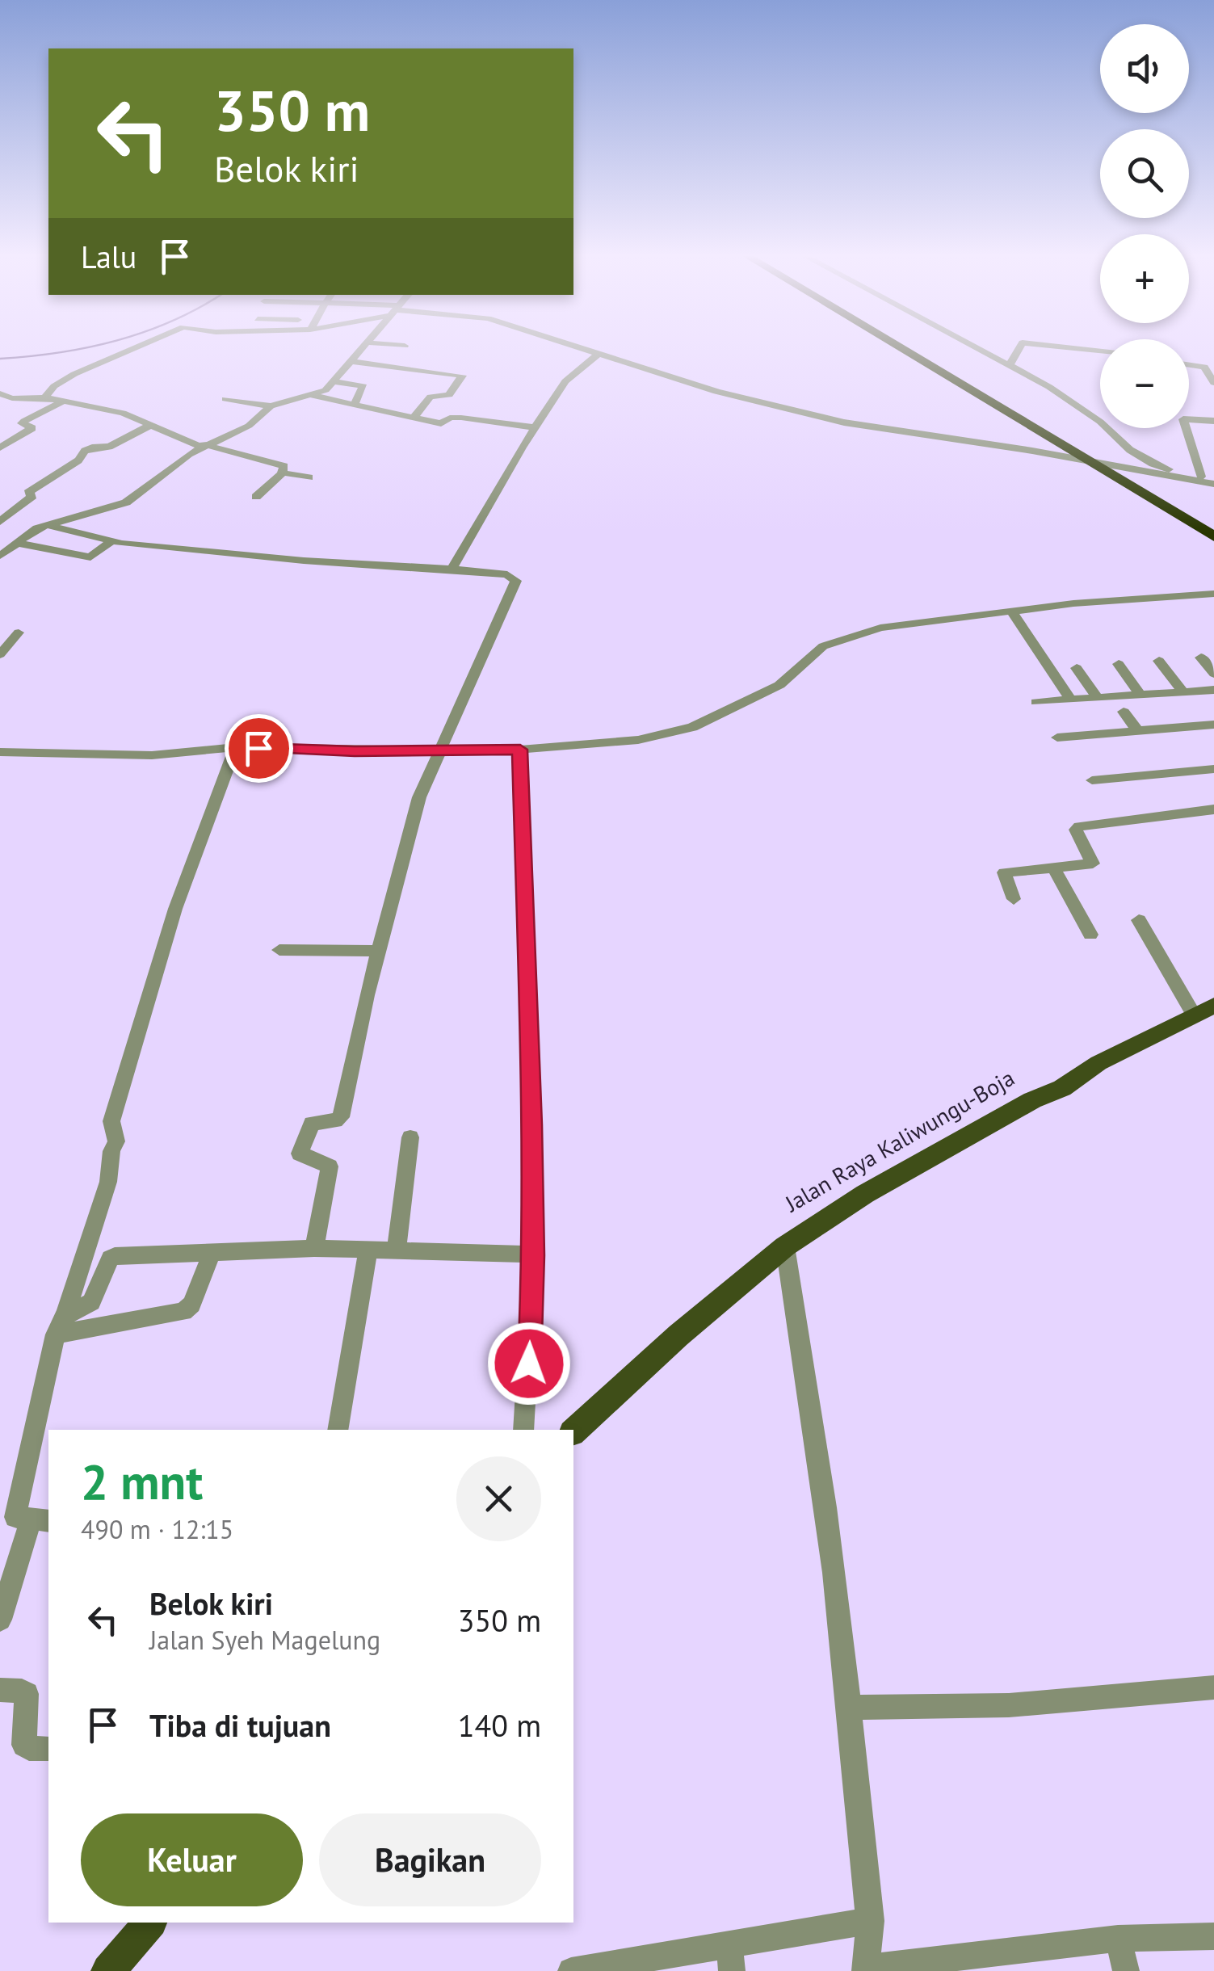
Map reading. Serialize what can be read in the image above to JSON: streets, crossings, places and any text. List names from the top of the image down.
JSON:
{
  "streets": {
    "main road": ["Jalan Raya Kaliwungu-Boja"]
  },
  "page": {
    "map_buttons": ["+", "−"],
    "turn": ["350 m", "Belok kiri"],
    "then": "Lalu",
    "heading": ["2 mnt", "490 m · 12:15"],
    "list": [
      {
        "name": "Belok kiri",
        "note": "Jalan Syeh Magelung",
        "value": "350 m"
      },
      {
        "name": "Tiba di tujuan",
        "value": "140 m"
      }
    ],
    "buttons": ["Keluar", "Bagikan"]
  }
}
